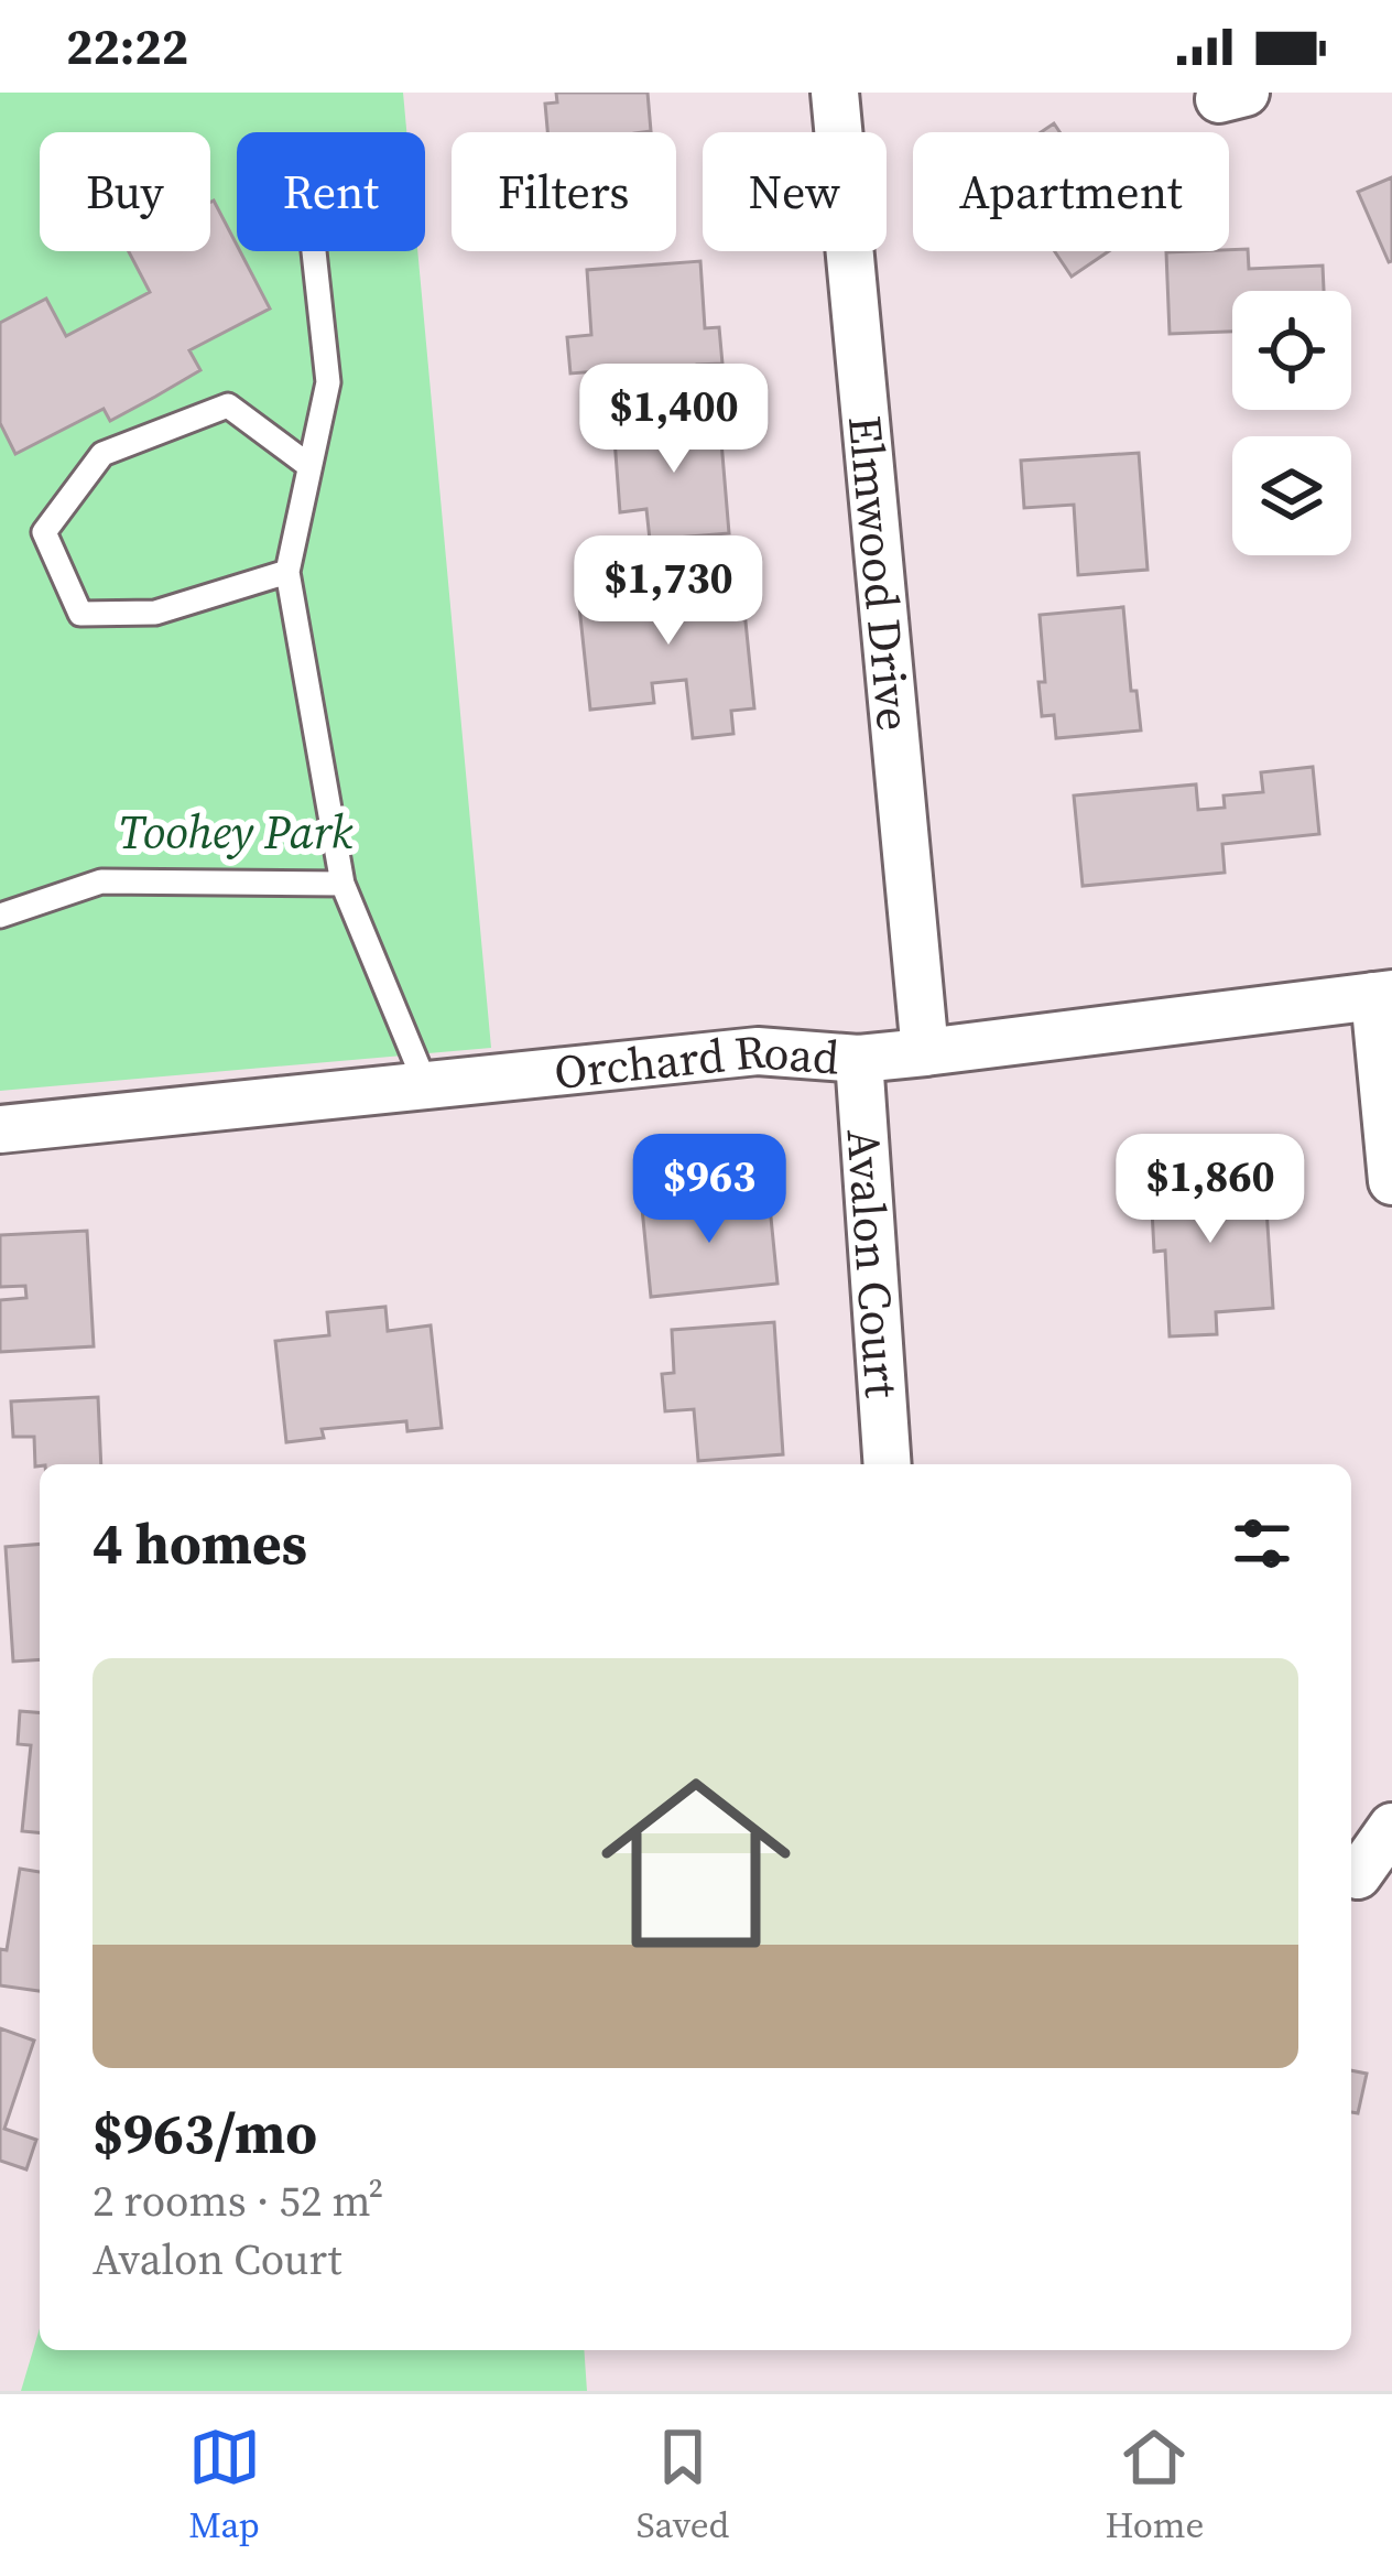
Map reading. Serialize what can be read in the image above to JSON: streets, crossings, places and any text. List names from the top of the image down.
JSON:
{
  "streets": {
    "street": ["Elmwood Drive", "Orchard Road", "Avalon Court"]
  },
  "crossings": [
    ["Elmwood Drive", "Orchard Road"],
    ["Orchard Road", "Avalon Court"]
  ],
  "parks": ["Toohey Park"],
  "page": {
    "status": "22:22",
    "chip": [
      "Buy",
      "Rent",
      "Filters",
      "New",
      "Apartment"
    ],
    "price": [
      "$1,400",
      "$1,730",
      "$963",
      "$1,860"
    ],
    "heading": "4 homes",
    "list": [
      {
        "name": "$963/mo",
        "note": "2 rooms · 52 m² · Avalon Court"
      }
    ],
    "tabs": ["Map", "Saved", "Home"]
  }
}
